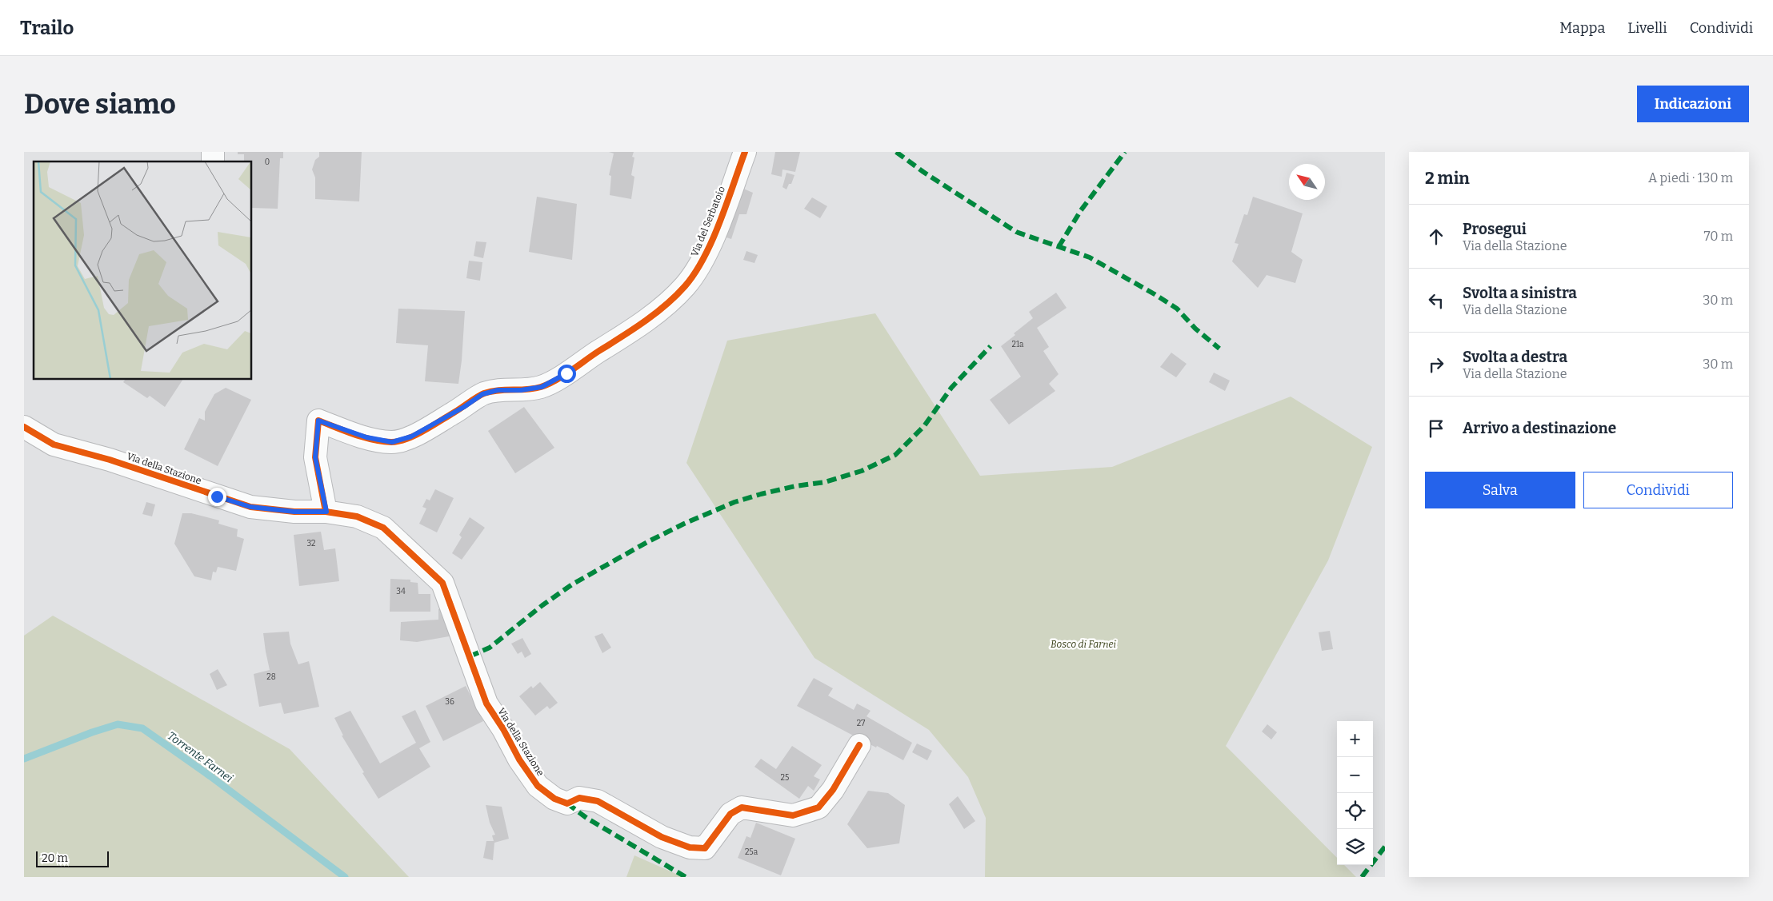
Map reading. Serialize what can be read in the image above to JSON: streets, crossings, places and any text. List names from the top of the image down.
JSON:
{
  "streets": {
    "street": ["Via del Serbatoio", "Via della Stazione"]
  },
  "crossings": [
    ["Via del Serbatoio", "Via della Stazione"]
  ],
  "water": ["Torrente Farnei"],
  "parks": ["Bosco di Farnei"],
  "house_numbers": [
    "0",
    "21a",
    "32",
    "34",
    "28",
    "36",
    "27",
    "25",
    "25a"
  ],
  "scale_bar": "20 m",
  "north": "top left",
  "page": {
    "header": "Trailo",
    "nav": ["Mappa", "Livelli", "Condividi"],
    "buttons": [
      "Indicazioni",
      ["Salva", "Condividi"]
    ],
    "title": "Dove siamo",
    "heading": ["2 min", "A piedi · 130 m"],
    "list": [
      ["Prosegui", "Via della Stazione", "70 m"],
      ["Svolta a sinistra", "Via della Stazione", "30 m"],
      ["Svolta a destra", "Via della Stazione", "30 m"],
      "Arrivo a destinazione"
    ],
    "map_buttons": ["+", "−"],
    "scale": "20 m"
  }
}
